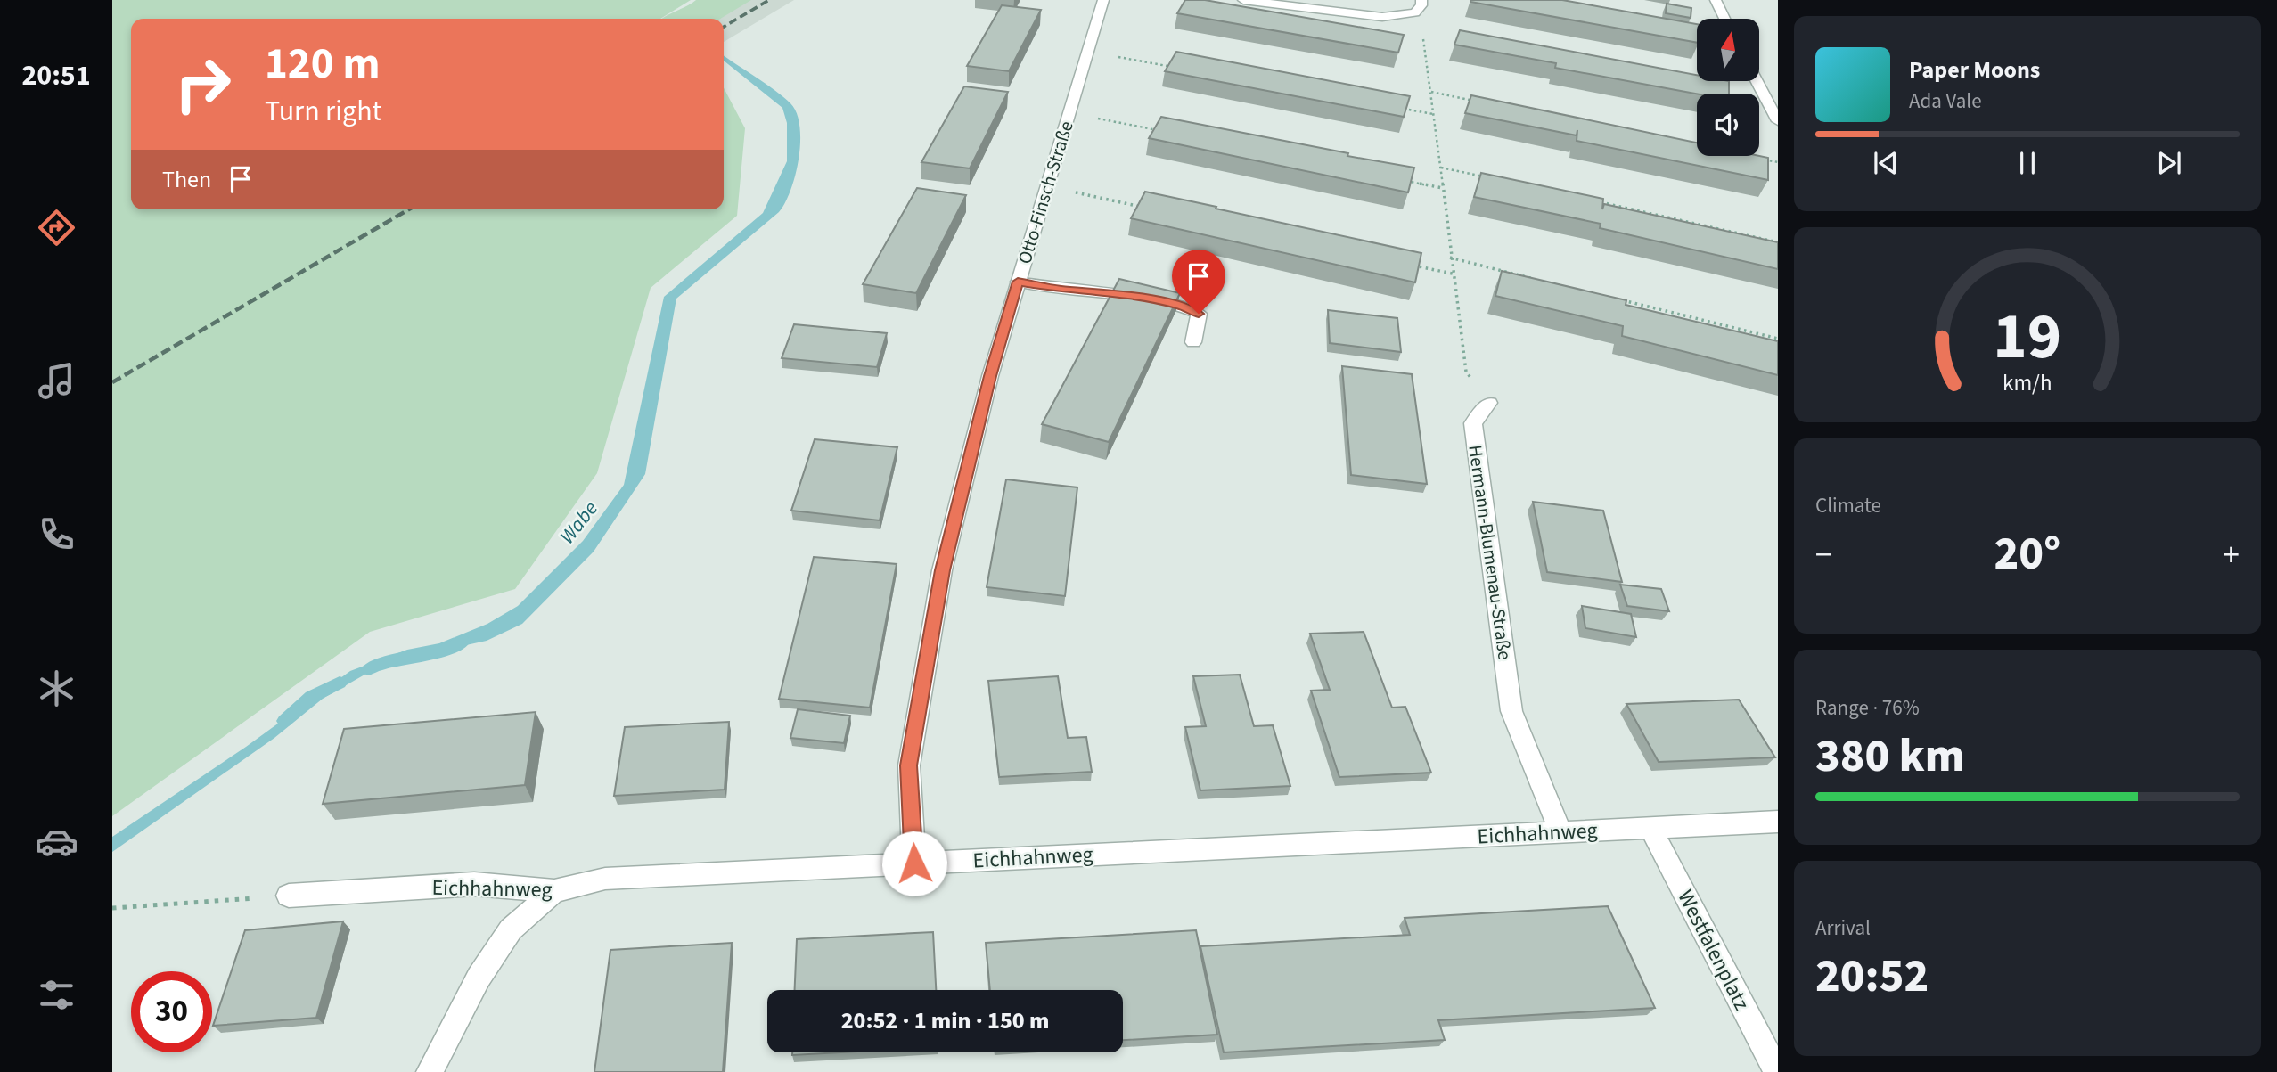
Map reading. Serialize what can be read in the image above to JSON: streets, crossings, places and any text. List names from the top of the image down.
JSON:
{
  "streets": {
    "street": [
      "Otto-Finsch-Straße",
      "Hermann-Blumenau-Straße",
      "Eichhahnweg",
      "Westfalenplatz"
    ]
  },
  "crossings": [
    ["Otto-Finsch-Straße", "Eichhahnweg"],
    ["Hermann-Blumenau-Straße", "Eichhahnweg"],
    ["Eichhahnweg", "Westfalenplatz"]
  ],
  "water": ["Wabe"],
  "north": "top",
  "page": {
    "tabs": "20:51",
    "turn": ["120 m", "Turn right"],
    "song": ["Paper Moons", "Ada Vale"],
    "then": "Then",
    "tile": [
      "Climate",
      ["Range · 76%", "380 km"],
      ["Arrival", "20:52"]
    ],
    "heat": ["−", "20°", "+"],
    "limit": "30",
    "trip": "20:52 · 1 min · 150 m",
    "gauge": ["19", "km/h"]
  }
}
